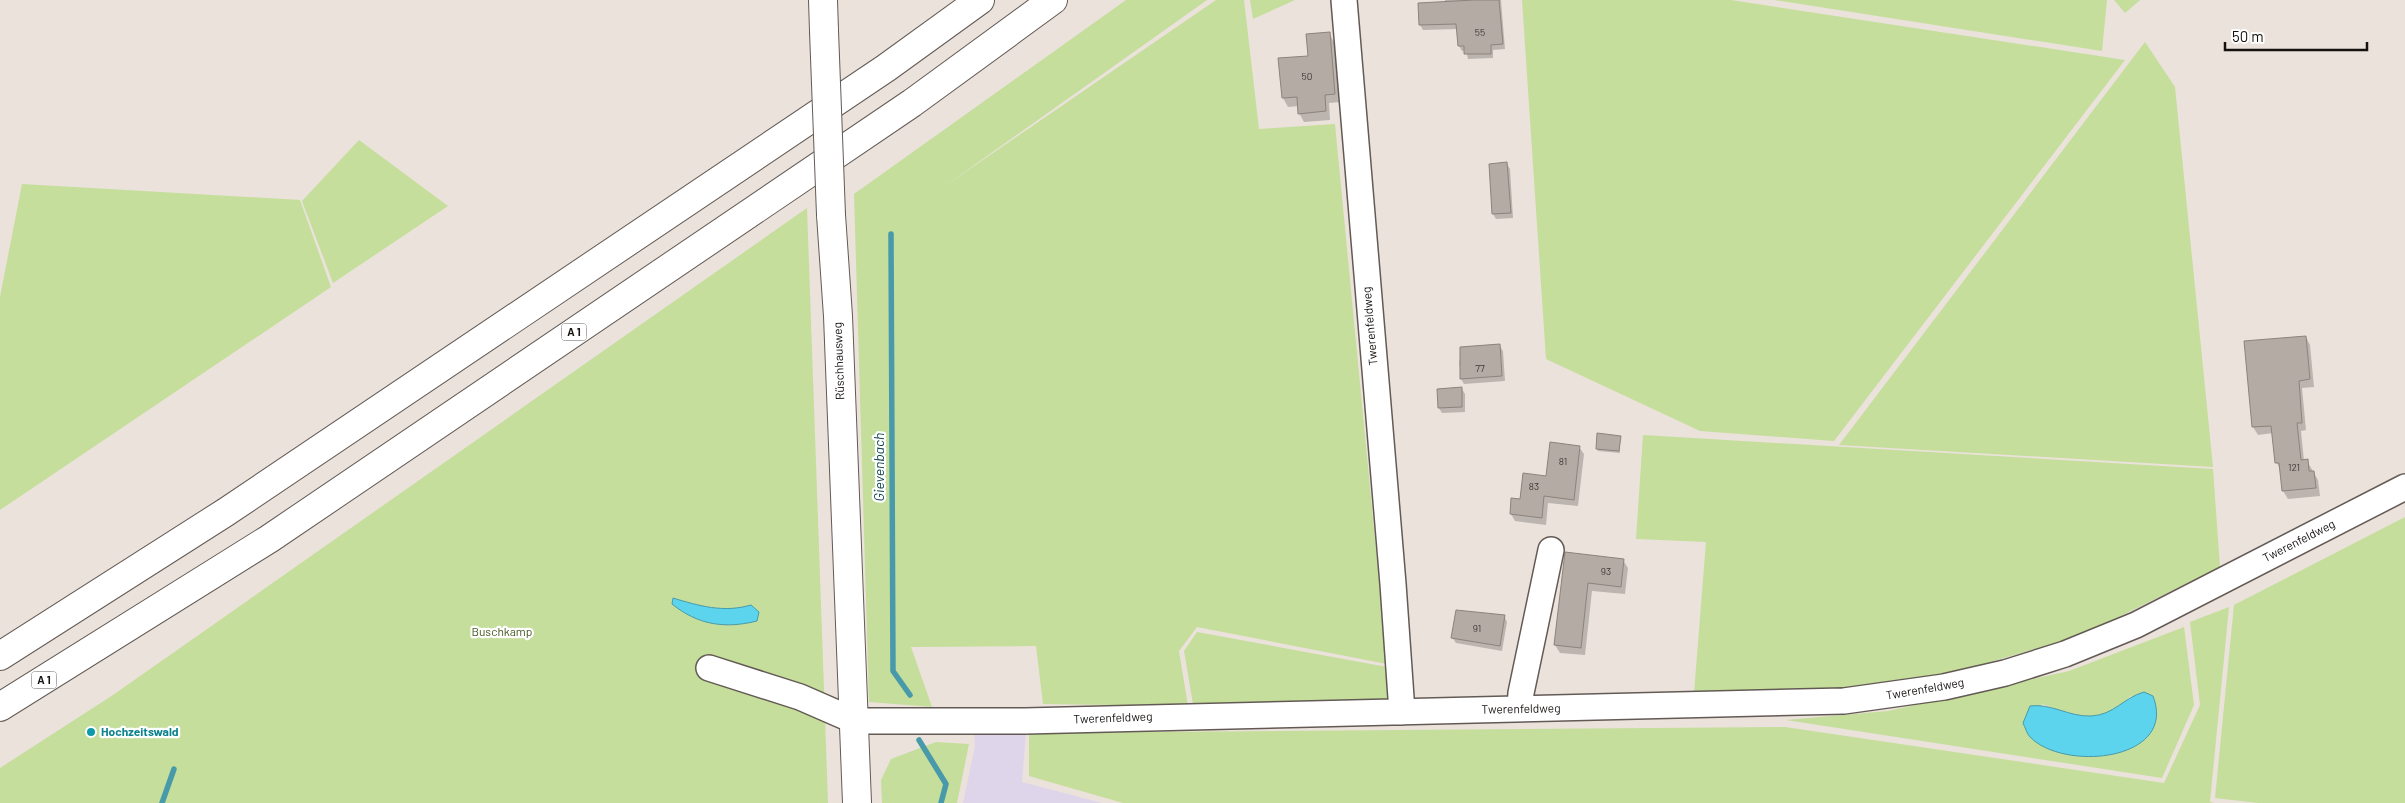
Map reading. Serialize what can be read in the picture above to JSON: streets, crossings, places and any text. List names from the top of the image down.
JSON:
{
  "streets": {
    "main road": ["A 1", "Rüschhausweg"],
    "street": ["Twerenfeldweg"]
  },
  "crossings": [
    ["Twerenfeldweg", "Rüschhausweg"]
  ],
  "water": ["Gievenbach"],
  "parks": ["Buschkamp"],
  "places": ["Hochzeitswald"],
  "house_numbers": [
    "55",
    "50",
    "77",
    "81",
    "121",
    "83",
    "93",
    "91"
  ],
  "scale_bar": "50 m"
}
